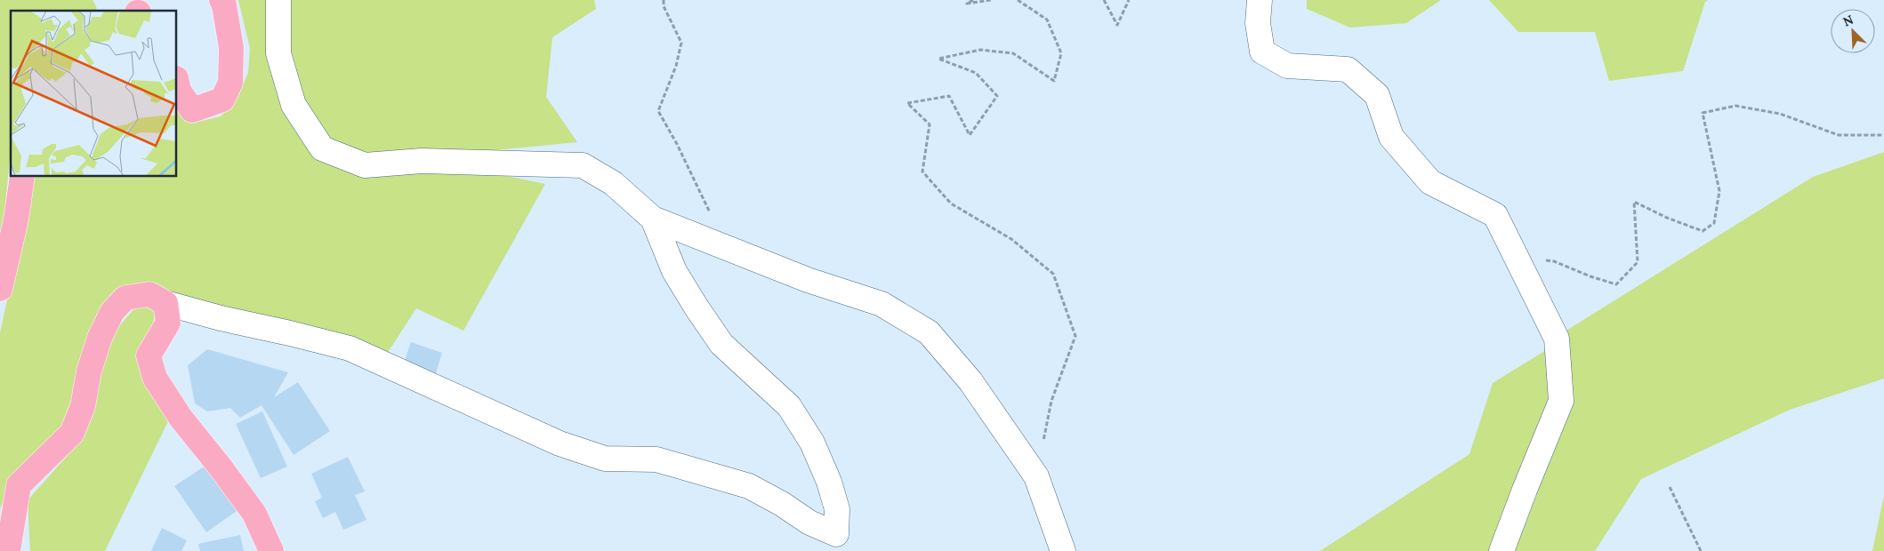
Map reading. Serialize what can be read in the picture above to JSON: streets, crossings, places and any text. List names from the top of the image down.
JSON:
{
  "north": "top left"
}
